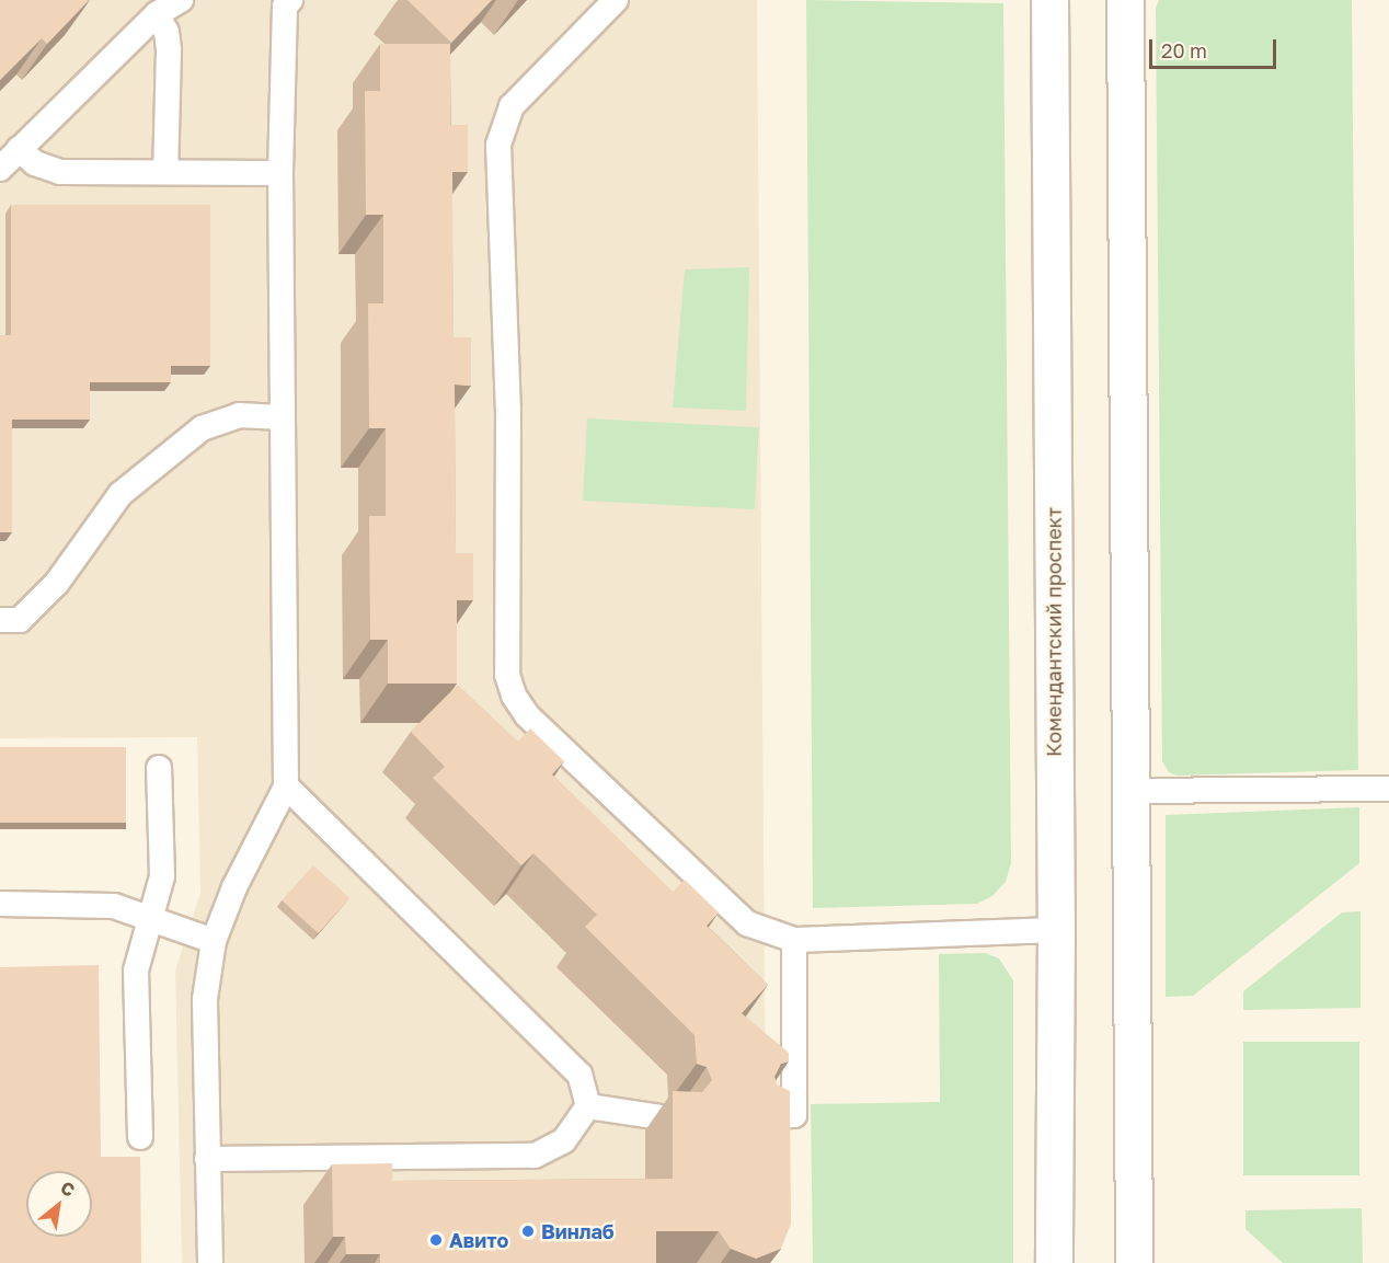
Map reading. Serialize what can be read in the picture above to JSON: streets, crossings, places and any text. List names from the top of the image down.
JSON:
{
  "streets": {
    "main road": ["Комендантский проспект"]
  },
  "places": ["Винлаб", "Авито"],
  "scale_bar": "20 m",
  "north": "top right"
}
